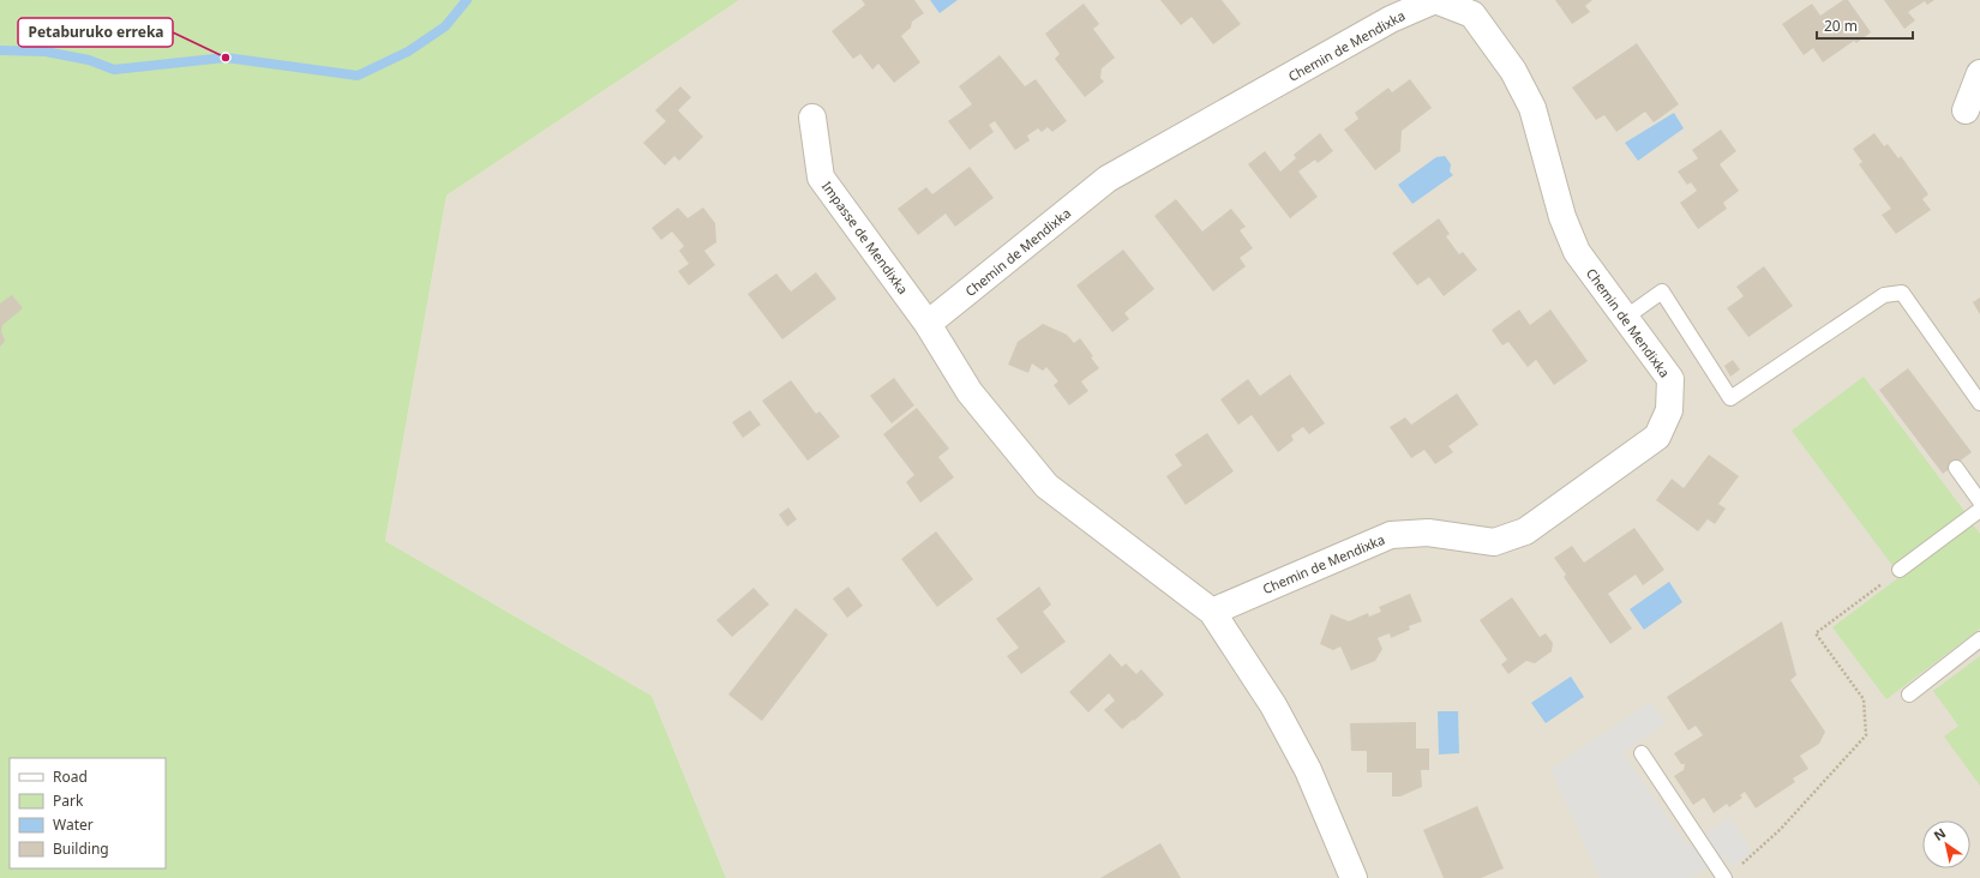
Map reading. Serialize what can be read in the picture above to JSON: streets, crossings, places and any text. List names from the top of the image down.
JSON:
{
  "streets": {
    "street": ["Chemin de Mendixka", "Impasse de Mendixka"]
  },
  "crossings": [
    ["Chemin de Mendixka", "Impasse de Mendixka"]
  ],
  "places": ["Petaburuko erreka"],
  "legend": [
    "Road",
    "Park",
    "Water",
    "Building"
  ],
  "scale_bar": "20 m",
  "north": "top left"
}
